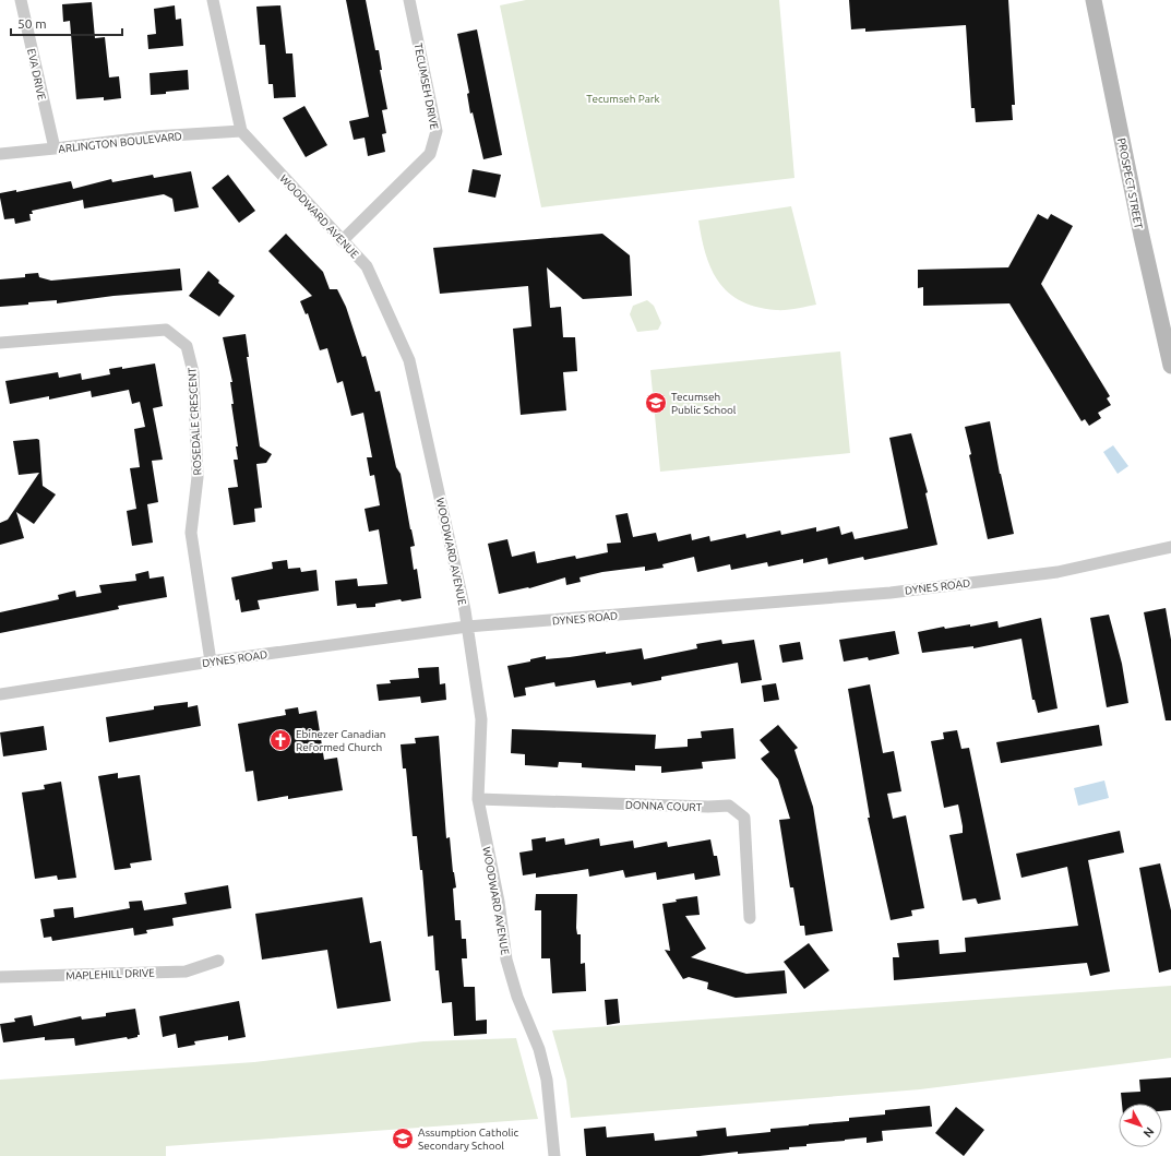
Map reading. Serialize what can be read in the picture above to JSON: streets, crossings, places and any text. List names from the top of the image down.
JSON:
{
  "streets": {
    "street": [
      "EVA DRIVE",
      "TECUMSEH DRIVE",
      "ARLINGTON BOULEVARD",
      "PROSPECT STREET",
      "WOODWARD AVENUE",
      "ROSEDALE CRESCENT",
      "DYNES ROAD",
      "DONNA COURT",
      "MAPLEHILL DRIVE"
    ]
  },
  "crossings": [
    ["EVA DRIVE", "ARLINGTON BOULEVARD"],
    ["TECUMSEH DRIVE", "WOODWARD AVENUE"],
    ["ARLINGTON BOULEVARD", "WOODWARD AVENUE"],
    ["WOODWARD AVENUE", "DYNES ROAD"],
    ["WOODWARD AVENUE", "DONNA COURT"],
    ["ROSEDALE CRESCENT", "DYNES ROAD"]
  ],
  "parks": ["Tecumseh Park"],
  "places": {
    "school or university": ["Tecumseh Public School", "Assumption Catholic Secondary School"],
    "church": ["Ebinezer Canadian Reformed Church"]
  },
  "scale_bar": "50 m",
  "north": "bottom right"
}
